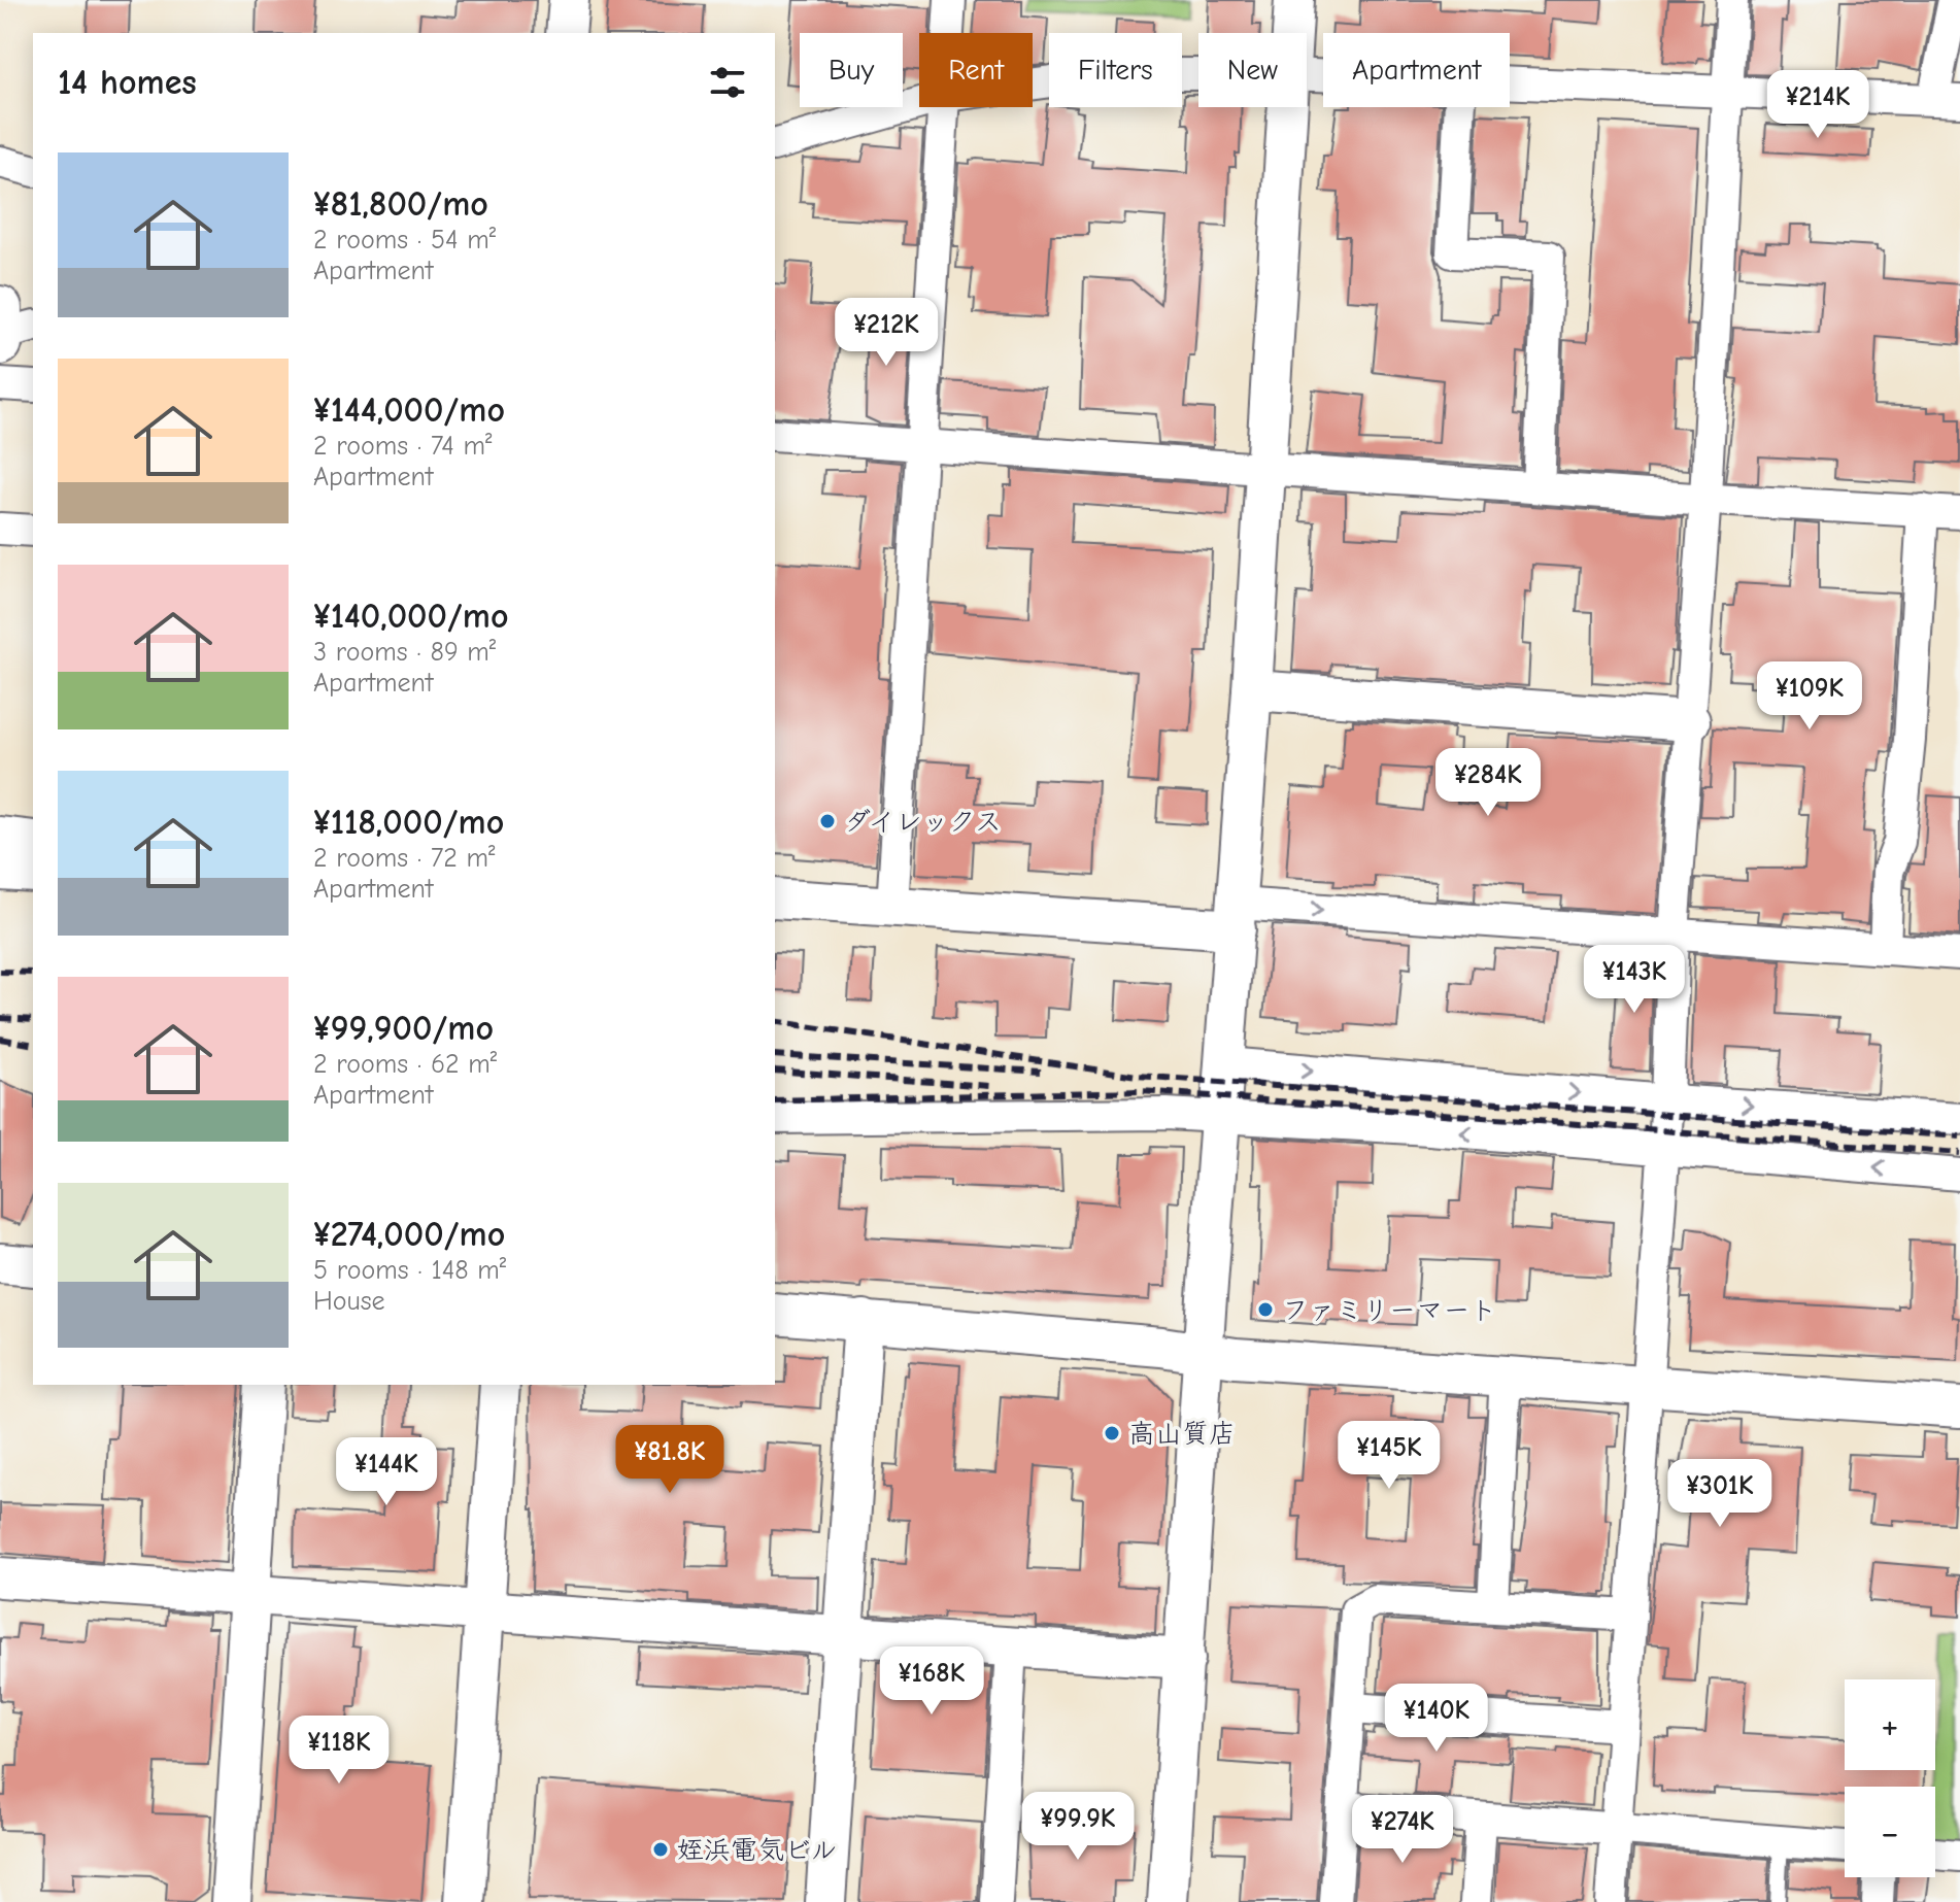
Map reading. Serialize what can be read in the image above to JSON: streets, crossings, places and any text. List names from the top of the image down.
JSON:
{
  "places": [
    "ダイレックス",
    "ファミリーマート",
    "高山質店",
    "姪浜電気ビル"
  ],
  "page": {
    "chip": [
      "Buy",
      "Rent",
      "Filters",
      "New",
      "Apartment"
    ],
    "heading": "14 homes",
    "price": [
      "¥214K",
      "¥212K",
      "¥109K",
      "¥284K",
      "¥143K",
      "¥145K",
      "¥81.8K",
      "¥144K",
      "¥301K",
      "¥168K",
      "¥140K",
      "¥118K",
      "¥99.9K",
      "¥274K"
    ],
    "list": [
      {
        "name": "¥81,800/mo",
        "note": "2 rooms · 54 m² · Apartment"
      },
      {
        "name": "¥144,000/mo",
        "note": "2 rooms · 74 m² · Apartment"
      },
      {
        "name": "¥140,000/mo",
        "note": "3 rooms · 89 m² · Apartment"
      },
      {
        "name": "¥118,000/mo",
        "note": "2 rooms · 72 m² · Apartment"
      },
      {
        "name": "¥99,900/mo",
        "note": "2 rooms · 62 m² · Apartment"
      },
      {
        "name": "¥274,000/mo",
        "note": "5 rooms · 148 m² · House"
      }
    ],
    "map_buttons": ["+", "−"]
  }
}
